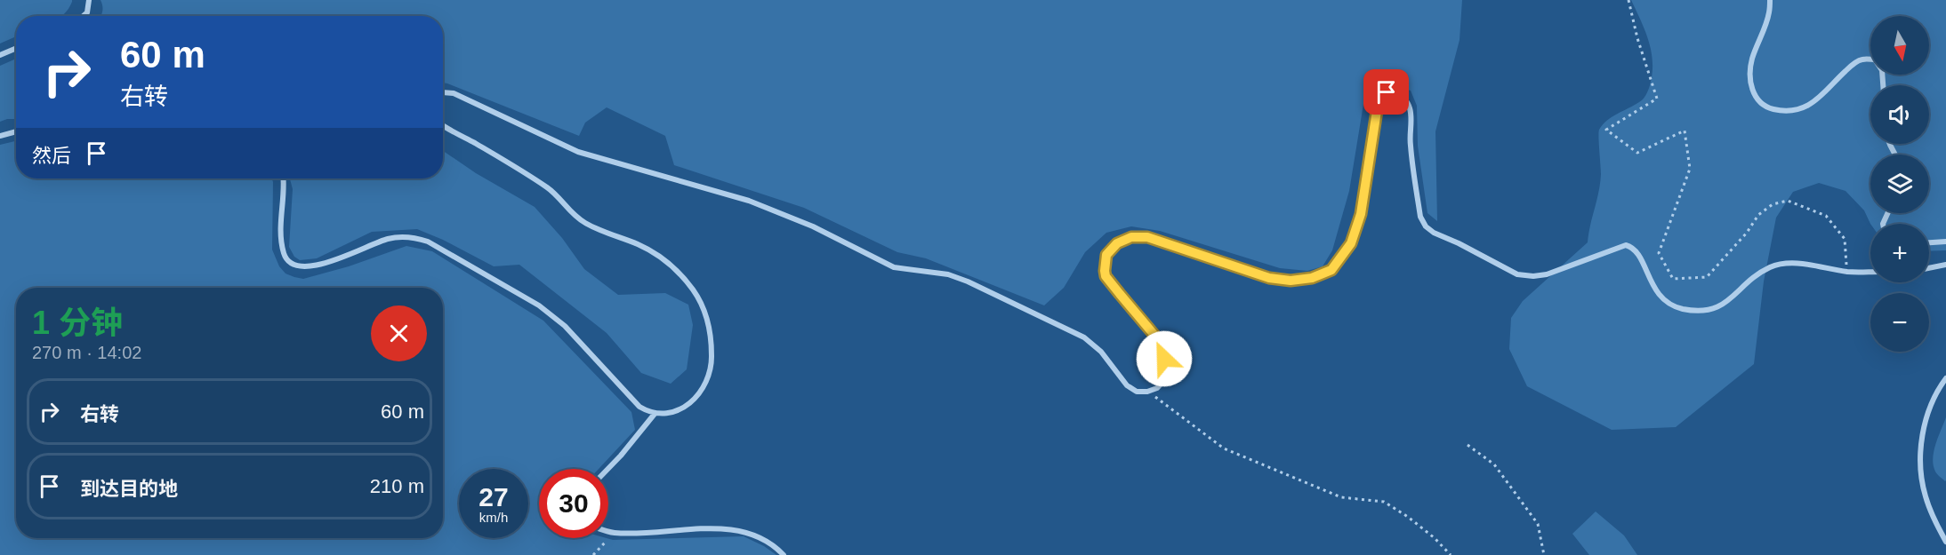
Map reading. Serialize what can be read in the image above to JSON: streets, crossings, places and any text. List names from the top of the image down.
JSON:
{
  "north": "bottom",
  "page": {
    "map_buttons": ["+", "−"],
    "turn": ["60 m", "右转"],
    "then": "然后",
    "heading": ["1 分钟", "270 m · 14:02"],
    "list": [
      {
        "name": "右转",
        "value": "60 m"
      },
      {
        "name": "到达目的地",
        "value": "210 m"
      }
    ],
    "speed": "27 km/h",
    "limit": "30"
  }
}
